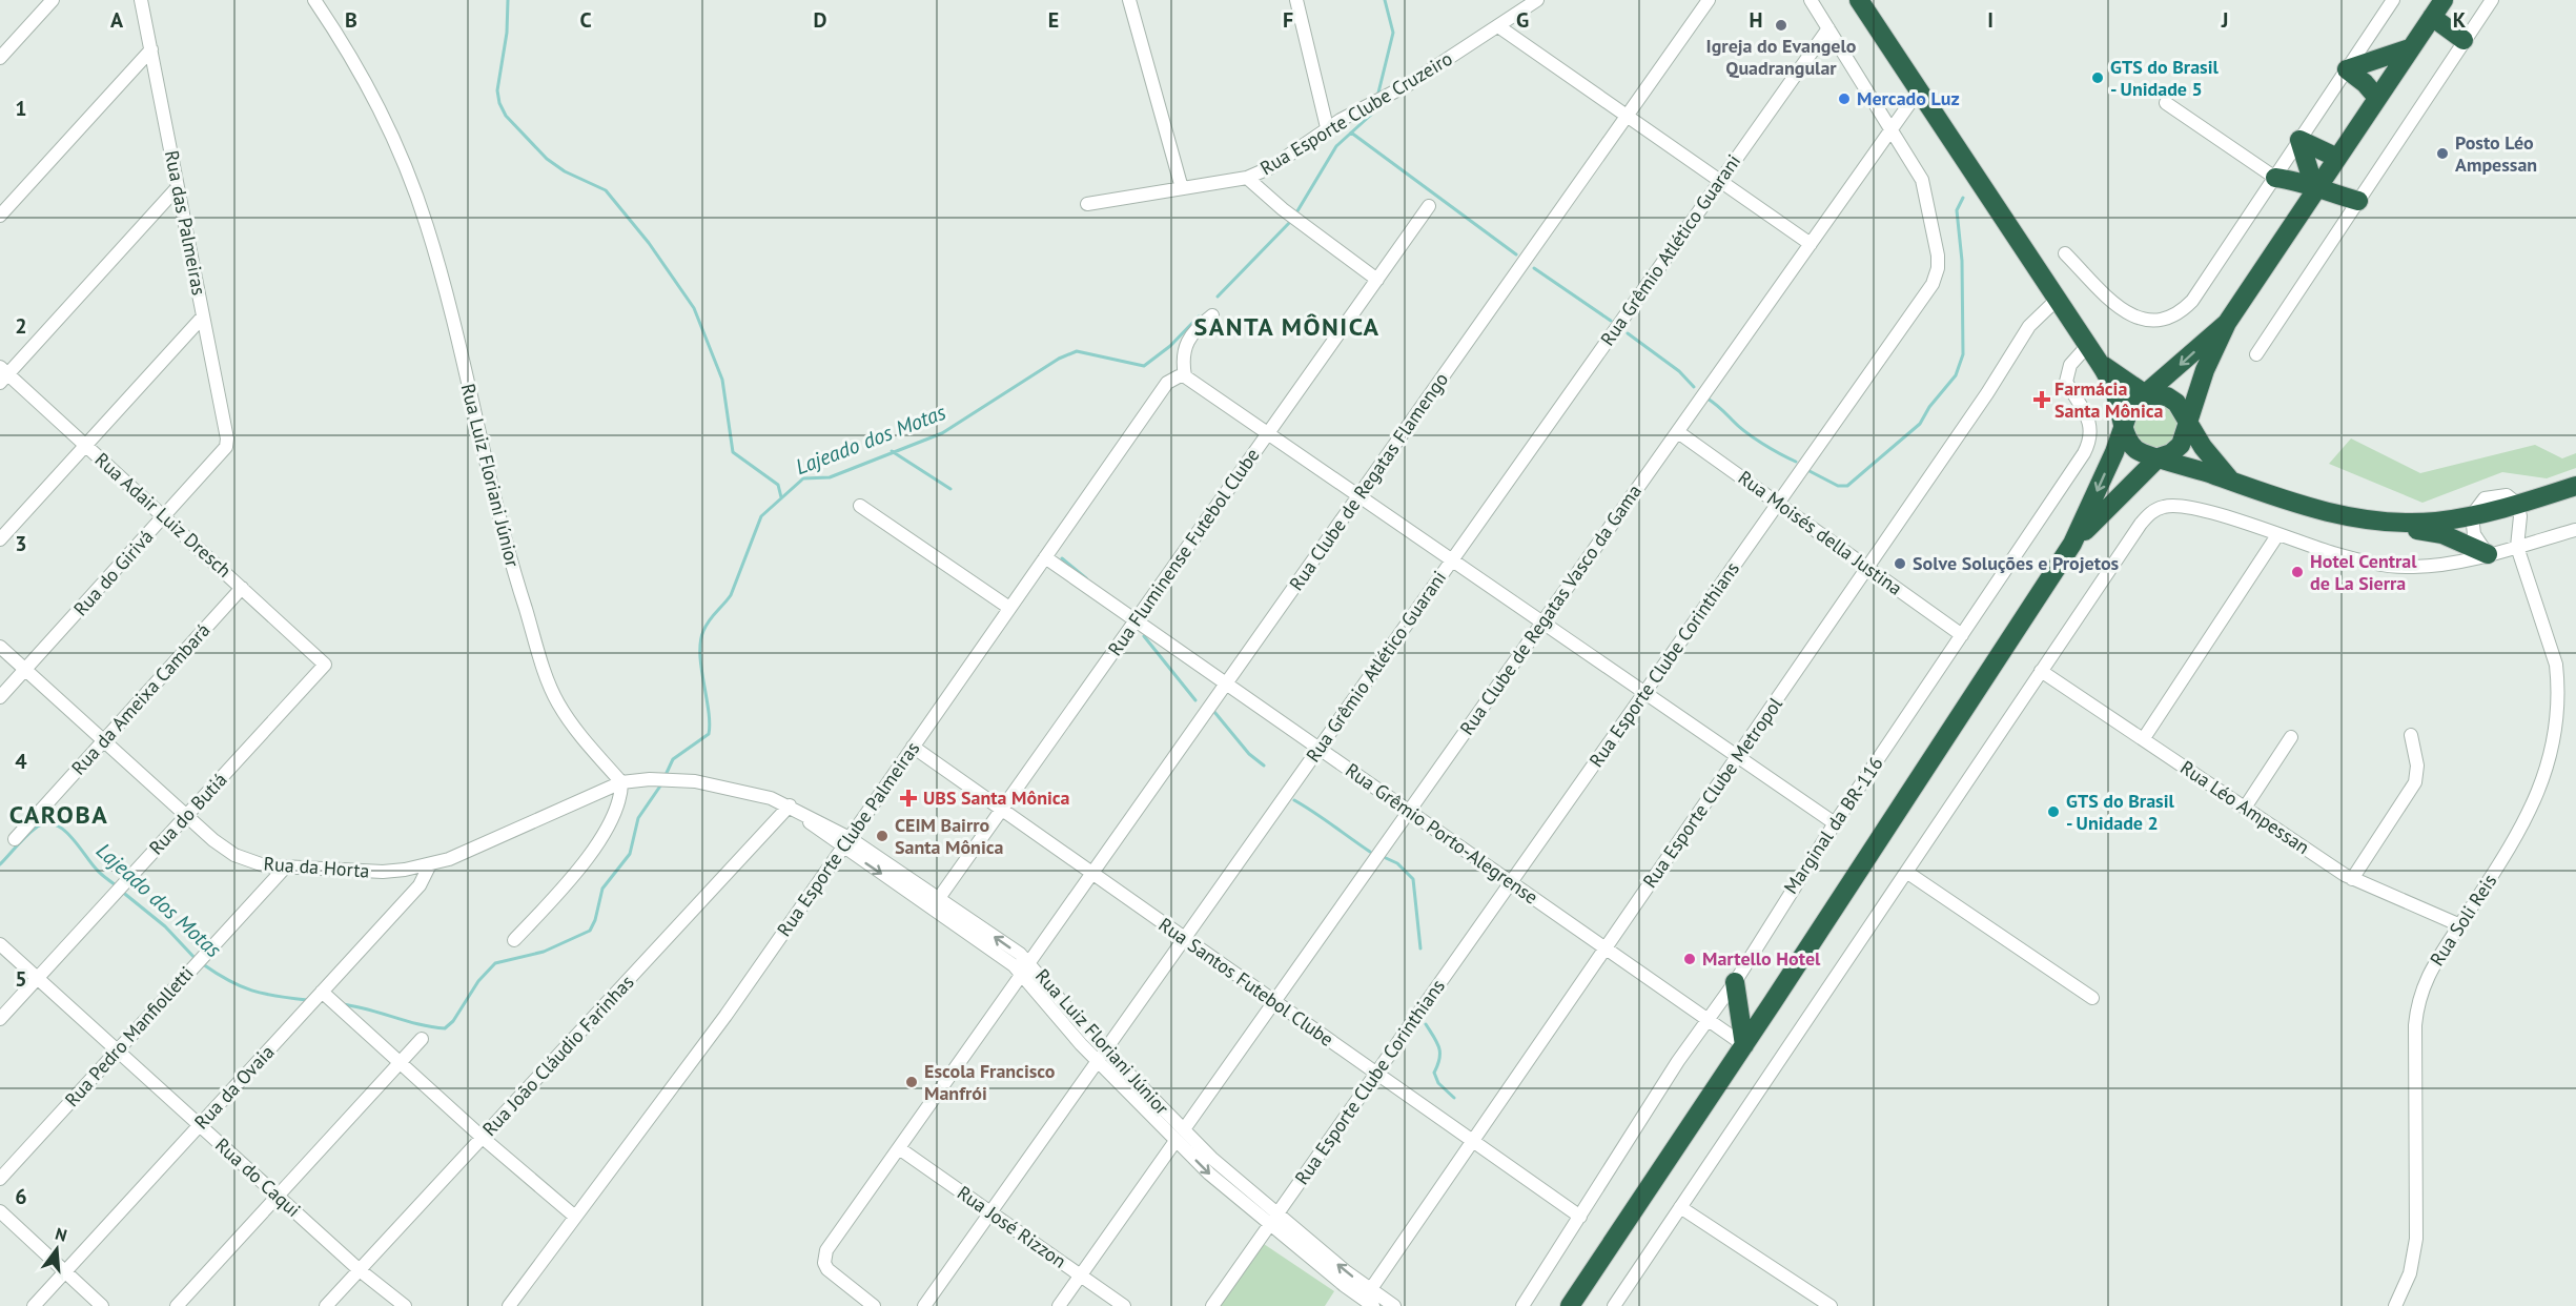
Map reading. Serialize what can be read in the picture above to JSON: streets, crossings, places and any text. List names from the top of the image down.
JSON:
{
  "streets": {
    "street": [
      "Rua Esporte Clube Cruzeiro",
      "Rua das Palmeiras",
      "Rua Grêmio Atlético Guarani",
      "Rua Luiz Floriani Júnior",
      "Rua Clube de Regatas Flamengo",
      "Rua Adair Luiz Dresch",
      "Rua Moisés della Justina",
      "Rua Fluminense Futebol Clube",
      "Rua do Girivá",
      "Rua Clube de Regatas Vasco da Gama",
      "Rua Esporte Clube Corinthians",
      "Rua da Ameixa Cambará",
      "Rua Esporte Clube Metropol",
      "Rua Léo Ampessan",
      "Rua do Butiá",
      "Marginal da BR-116",
      "Rua Grêmio Porto-Alegrense",
      "Rua Esporte Clube Palmeiras",
      "Rua da Horta",
      "Rua Soli Reis",
      "Rua Santos Futebol Clube",
      "Rua Pedro Manfiolletti",
      "Rua João Cláudio Farinhas",
      "Rua da Ovaia",
      "Rua do Caqui",
      "Rua José Rizzon"
    ]
  },
  "crossings": [
    ["Rua das Palmeiras", "Rua do Girivá"],
    ["Rua Grêmio Atlético Guarani", "Rua Luiz Floriani Júnior"],
    ["Rua Grêmio Atlético Guarani", "Rua Esporte Clube Corinthians"],
    ["Rua Grêmio Atlético Guarani", "Rua Grêmio Porto-Alegrense"],
    ["Rua Grêmio Atlético Guarani", "Rua Santos Futebol Clube"],
    ["Rua Grêmio Atlético Guarani", "Rua José Rizzon"],
    ["Rua Luiz Floriani Júnior", "Rua Clube de Regatas Flamengo"],
    ["Rua Luiz Floriani Júnior", "Rua Fluminense Futebol Clube"],
    ["Rua Luiz Floriani Júnior", "Rua Clube de Regatas Vasco da Gama"],
    ["Rua Luiz Floriani Júnior", "Rua Esporte Clube Corinthians"],
    ["Rua Luiz Floriani Júnior", "Rua Esporte Clube Metropol"],
    ["Rua Luiz Floriani Júnior", "Rua Esporte Clube Palmeiras"],
    ["Rua Luiz Floriani Júnior", "Rua da Horta"],
    ["Rua Luiz Floriani Júnior", "Rua João Cláudio Farinhas"],
    ["Rua Clube de Regatas Flamengo", "Rua Grêmio Porto-Alegrense"],
    ["Rua Clube de Regatas Flamengo", "Rua Santos Futebol Clube"],
    ["Rua Clube de Regatas Flamengo", "Rua José Rizzon"],
    ["Rua Adair Luiz Dresch", "Rua do Girivá"],
    ["Rua Adair Luiz Dresch", "Rua da Ameixa Cambará"],
    ["Rua Adair Luiz Dresch", "Rua do Butiá"],
    ["Rua Moisés della Justina", "Rua Clube de Regatas Vasco da Gama"],
    ["Rua Moisés della Justina", "Rua Esporte Clube Corinthians"],
    ["Rua Moisés della Justina", "Rua Esporte Clube Metropol"],
    ["Rua Moisés della Justina", "Marginal da BR-116"],
    ["Rua Fluminense Futebol Clube", "Rua Grêmio Porto-Alegrense"],
    ["Rua Fluminense Futebol Clube", "Rua Santos Futebol Clube"],
    ["Rua do Girivá", "Rua da Horta"],
    ["Rua Clube de Regatas Vasco da Gama", "Rua Esporte Clube Corinthians"],
    ["Rua Clube de Regatas Vasco da Gama", "Rua Grêmio Porto-Alegrense"],
    ["Rua Clube de Regatas Vasco da Gama", "Rua Santos Futebol Clube"],
    ["Rua Clube de Regatas Vasco da Gama", "Rua José Rizzon"],
    ["Rua Esporte Clube Corinthians", "Rua Grêmio Porto-Alegrense"],
    ["Rua Esporte Clube Corinthians", "Rua Santos Futebol Clube"],
    ["Rua da Ameixa Cambará", "Rua da Horta"],
    ["Rua Esporte Clube Metropol", "Rua Grêmio Porto-Alegrense"],
    ["Rua Esporte Clube Metropol", "Rua Santos Futebol Clube"],
    ["Rua Léo Ampessan", "Rua Soli Reis"],
    ["Rua do Butiá", "Rua da Horta"],
    ["Rua do Butiá", "Rua do Caqui"],
    ["Marginal da BR-116", "Rua Grêmio Porto-Alegrense"],
    ["Marginal da BR-116", "Rua Santos Futebol Clube"],
    ["Rua Grêmio Porto-Alegrense", "Rua Esporte Clube Palmeiras"],
    ["Rua Esporte Clube Palmeiras", "Rua Santos Futebol Clube"],
    ["Rua da Horta", "Rua Pedro Manfiolletti"],
    ["Rua da Horta", "Rua da Ovaia"],
    ["Rua Pedro Manfiolletti", "Rua do Caqui"],
    ["Rua João Cláudio Farinhas", "Rua do Caqui"],
    ["Rua da Ovaia", "Rua do Caqui"]
  ],
  "districts": ["SANTA MÔNICA", "CAROBA"],
  "water": ["Lajeado dos Motas"],
  "places": {
    "other": [
      "Igreja do Evangelo Quadrangular",
      "GTS do Brasil - Unidade 5",
      "Mercado Luz",
      "Posto Léo Ampessan",
      "Solve Soluções e Projetos",
      "Hotel Central de La Sierra",
      "GTS do Brasil - Unidade 2",
      "CEIM Bairro Santa Mônica",
      "Martello Hotel",
      "Escola Francisco Manfrói"
    ],
    "health": ["Farmácia Santa Mônica", "UBS Santa Mônica"]
  },
  "north": "top",
  "grid": {
    "columns": [
      "A",
      "B",
      "C",
      "D",
      "E",
      "F",
      "G",
      "H",
      "I",
      "J",
      "K"
    ],
    "rows": [
      "1",
      "2",
      "3",
      "4",
      "5",
      "6"
    ]
  }
}
